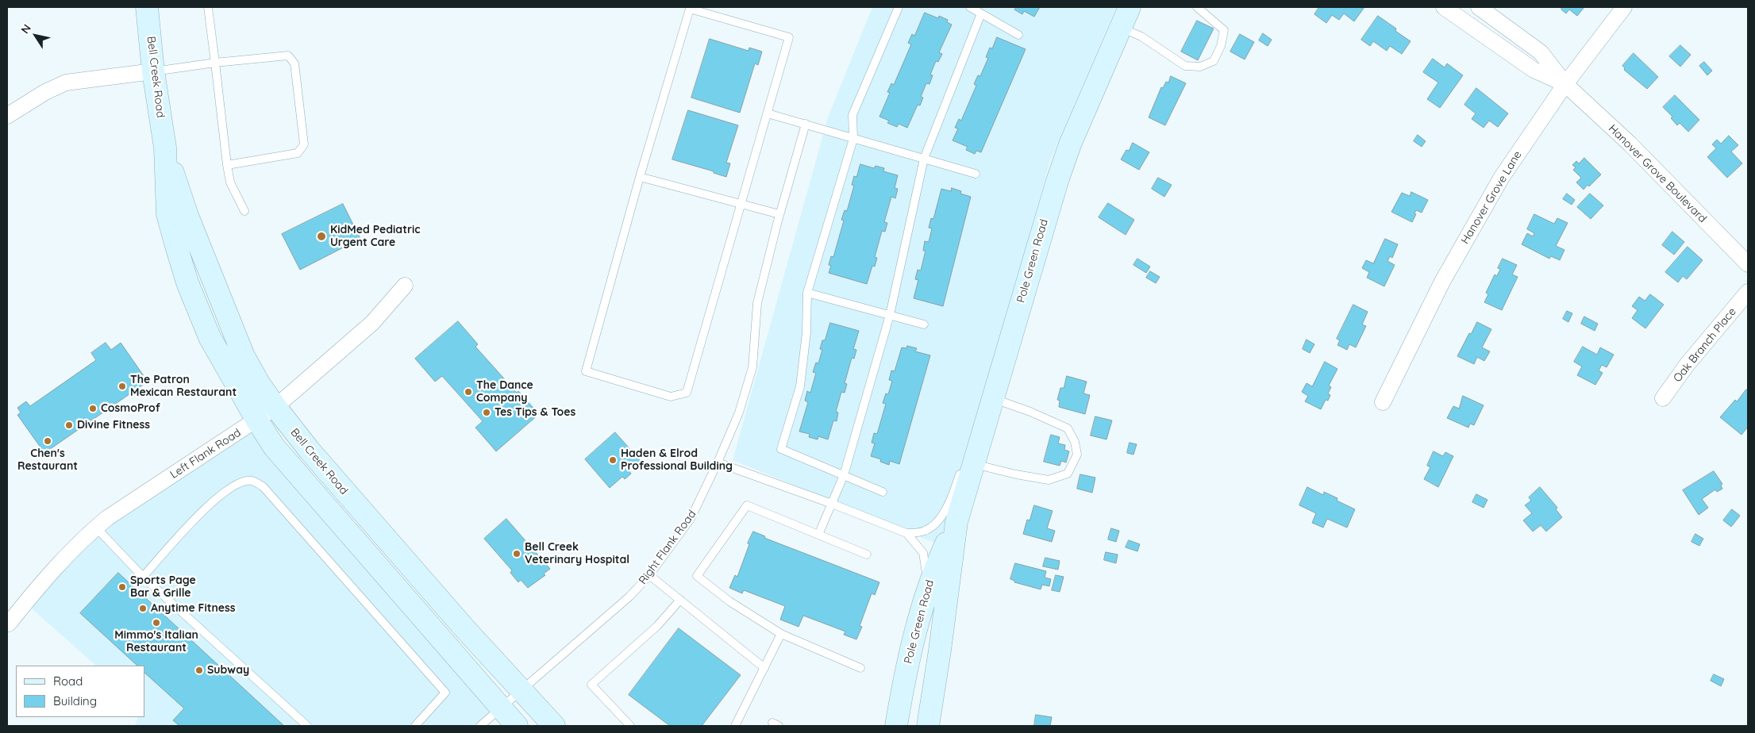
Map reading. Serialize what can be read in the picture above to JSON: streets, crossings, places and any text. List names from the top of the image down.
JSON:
{
  "streets": {
    "street": [
      "Bell Creek Road",
      "Hanover Grove Boulevard",
      "Hanover Grove Lane",
      "Pole Green Road",
      "Oak Branch Place",
      "Left Flank Road"
    ],
    "lane": ["Right Flank Road"]
  },
  "crossings": [
    ["Bell Creek Road", "Left Flank Road"],
    ["Bell Creek Road", "Right Flank Road"],
    ["Hanover Grove Boulevard", "Hanover Grove Lane"]
  ],
  "places": [
    "KidMed Pediatric Urgent Care",
    "The Patron Mexican Restaurant",
    "The Dance Company",
    "CosmoProf",
    "Tes Tips & Toes",
    "Divine Fitness",
    "Chen's Restaurant",
    "Haden & Elrod Professional Building",
    "Bell Creek Veterinary Hospital",
    "Sports Page Bar & Grille",
    "Anytime Fitness",
    "Mimmo's Italian Restaurant",
    "Subway"
  ],
  "legend": ["Road", "Building"],
  "north": "top left"
}
